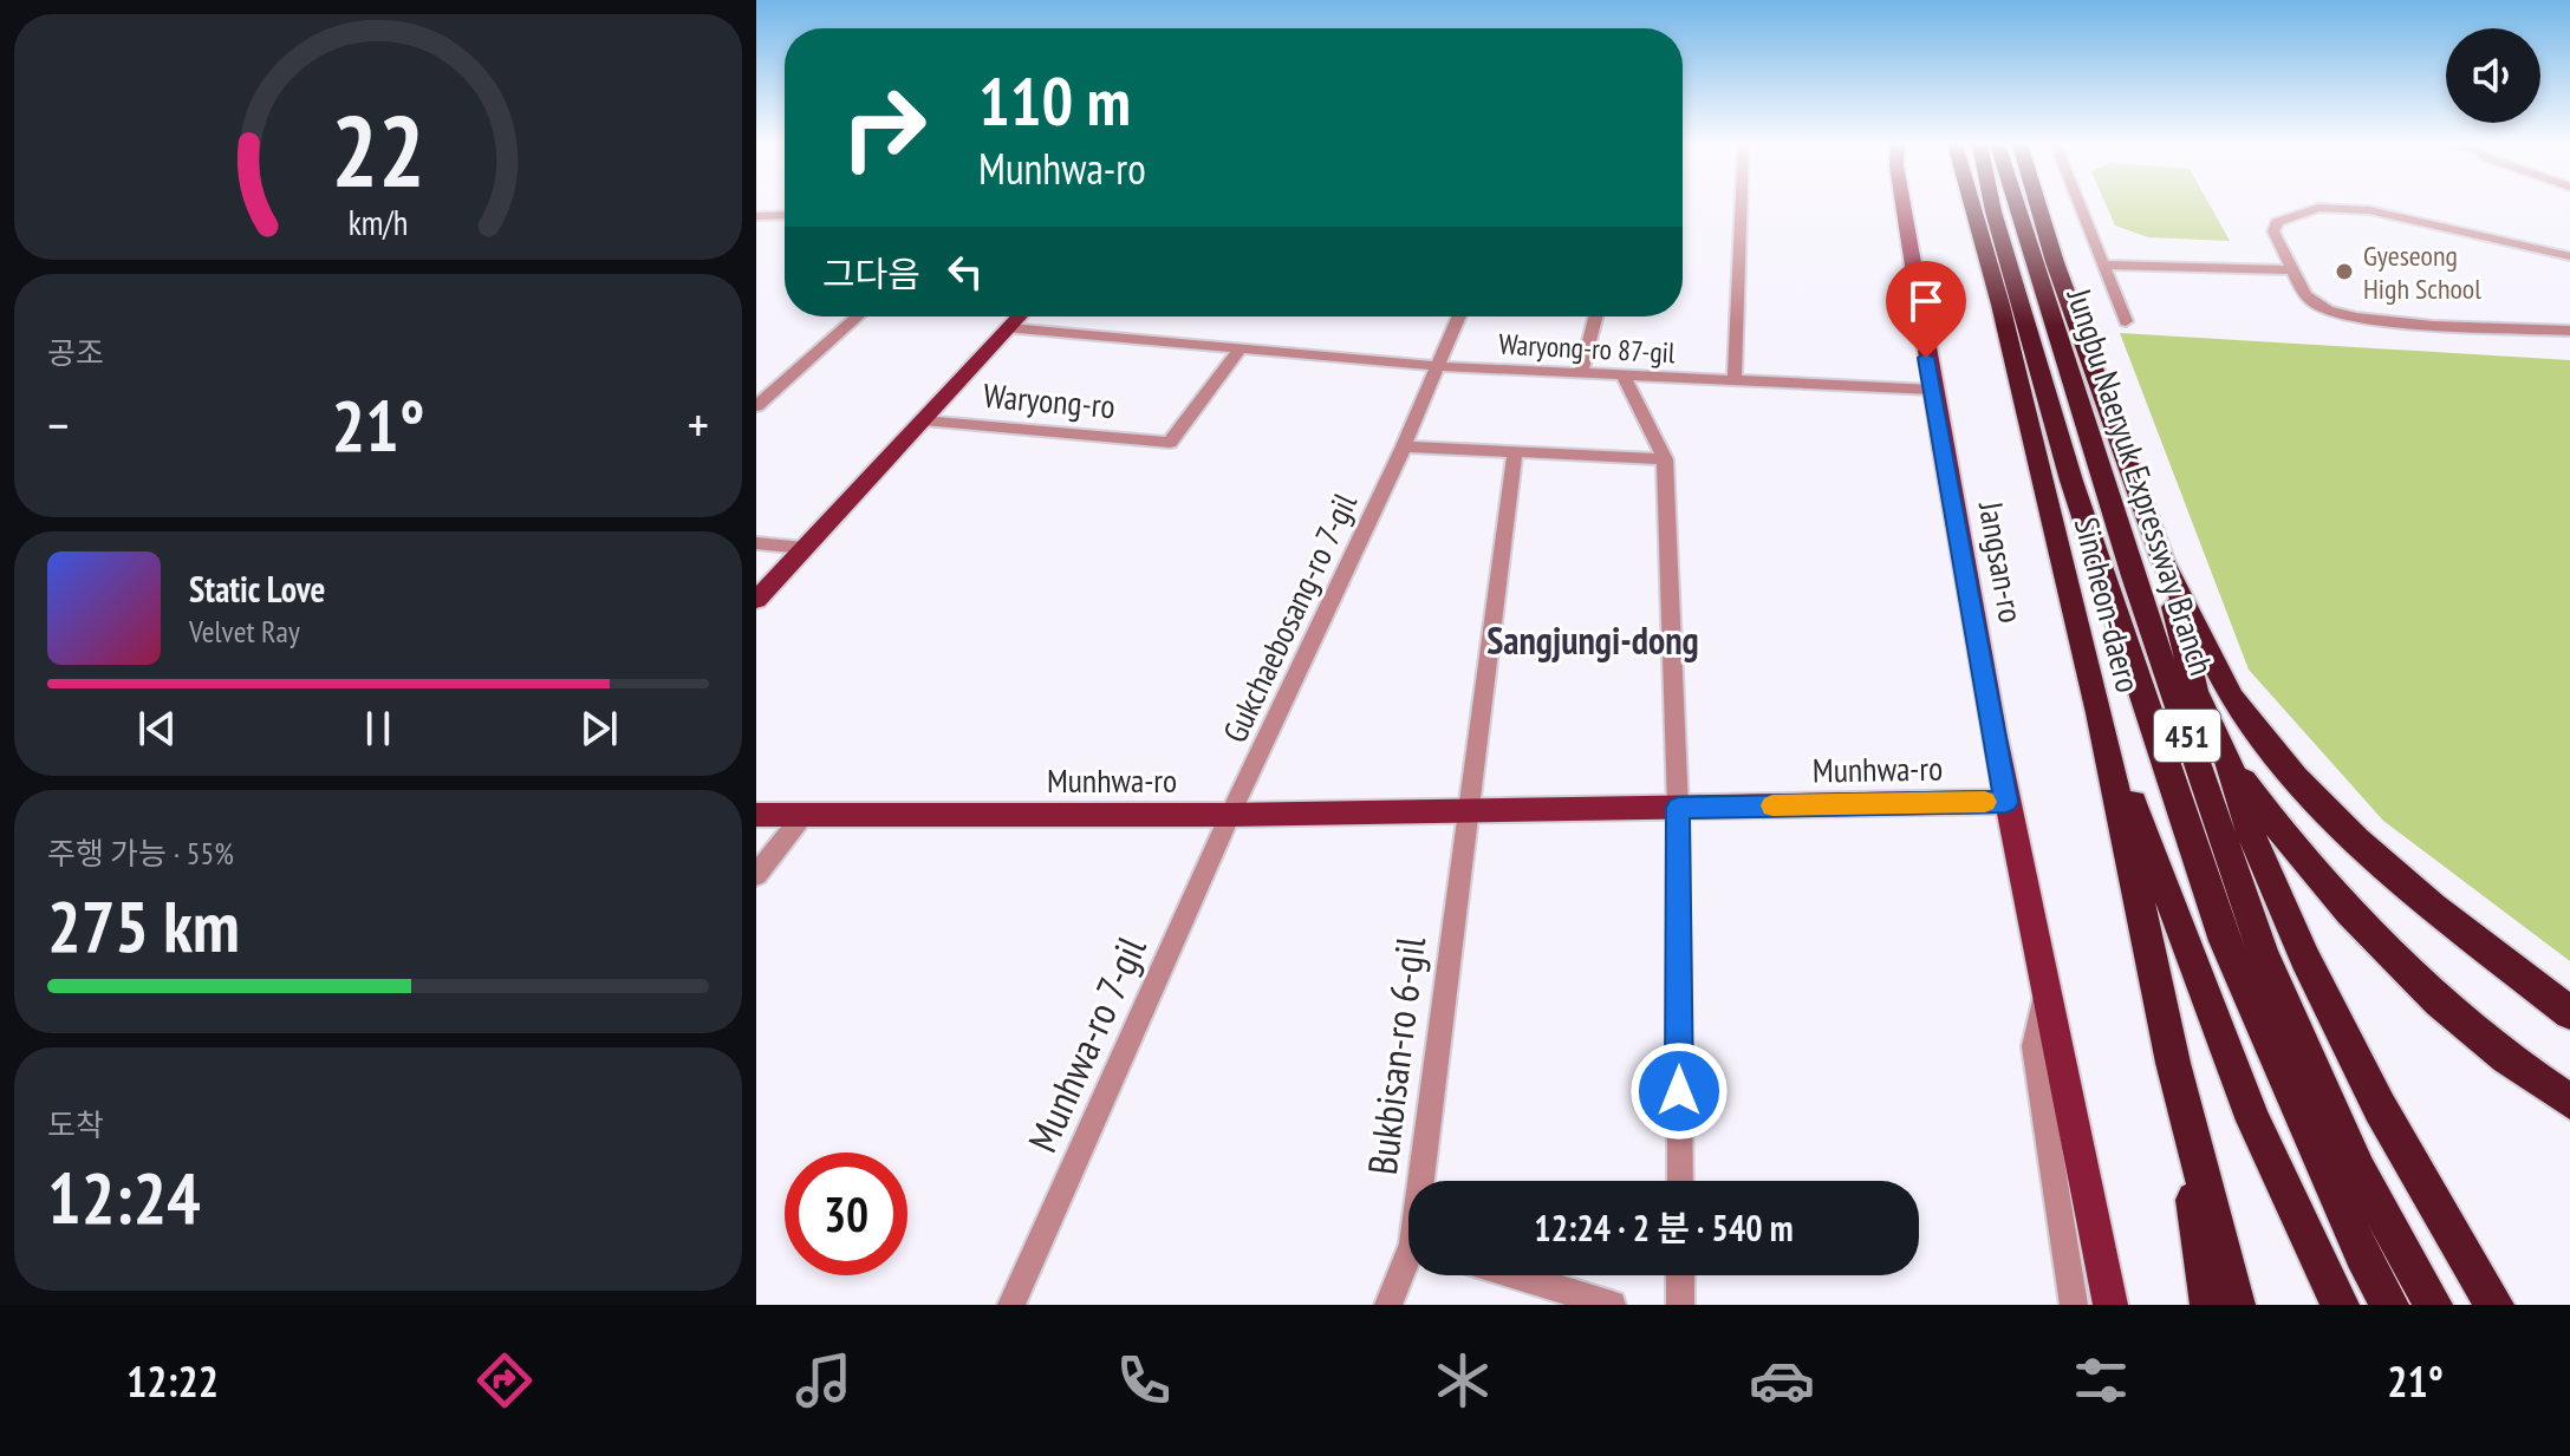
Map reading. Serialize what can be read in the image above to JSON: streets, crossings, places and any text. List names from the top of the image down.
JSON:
{
  "streets": {
    "highway": ["Jungbu Naeryuk Expressway Branch", "Sincheon-daero", "451"],
    "main road": ["Waryong-ro", "Jangsan-ro", "Munhwa-ro"],
    "street": [
      "Waryong-ro 87-gil",
      "Gukchaebosang-ro 7-gil",
      "Munhwa-ro 7-gil",
      "Bukbisan-ro 6-gil"
    ]
  },
  "crossings": [
    ["Waryong-ro 87-gil", "Waryong-ro"],
    ["Waryong-ro 87-gil", "Jangsan-ro"],
    ["Waryong-ro 87-gil", "Gukchaebosang-ro 7-gil"],
    ["Jangsan-ro", "Munhwa-ro"],
    ["Gukchaebosang-ro 7-gil", "Munhwa-ro"],
    ["Gukchaebosang-ro 7-gil", "Munhwa-ro 7-gil"],
    ["Munhwa-ro", "Munhwa-ro 7-gil"],
    ["Munhwa-ro", "Bukbisan-ro 6-gil"]
  ],
  "districts": ["Sangjungi-dong"],
  "places": ["Gyeseong High School"],
  "page": {
    "turn": ["110 m", "Munhwa-ro"],
    "then": "그다음",
    "tile": [
      "공조",
      ["주행 가능 · 55%", "275 km"],
      ["도착", "12:24"]
    ],
    "heat": ["−", "21°", "+"],
    "song": ["Static Love", "Velvet Ray"],
    "limit": "30",
    "trip": "12:24 · 2 분 · 540 m",
    "tabs": ["12:22", "21°"],
    "gauge": ["22", "km/h"]
  }
}
